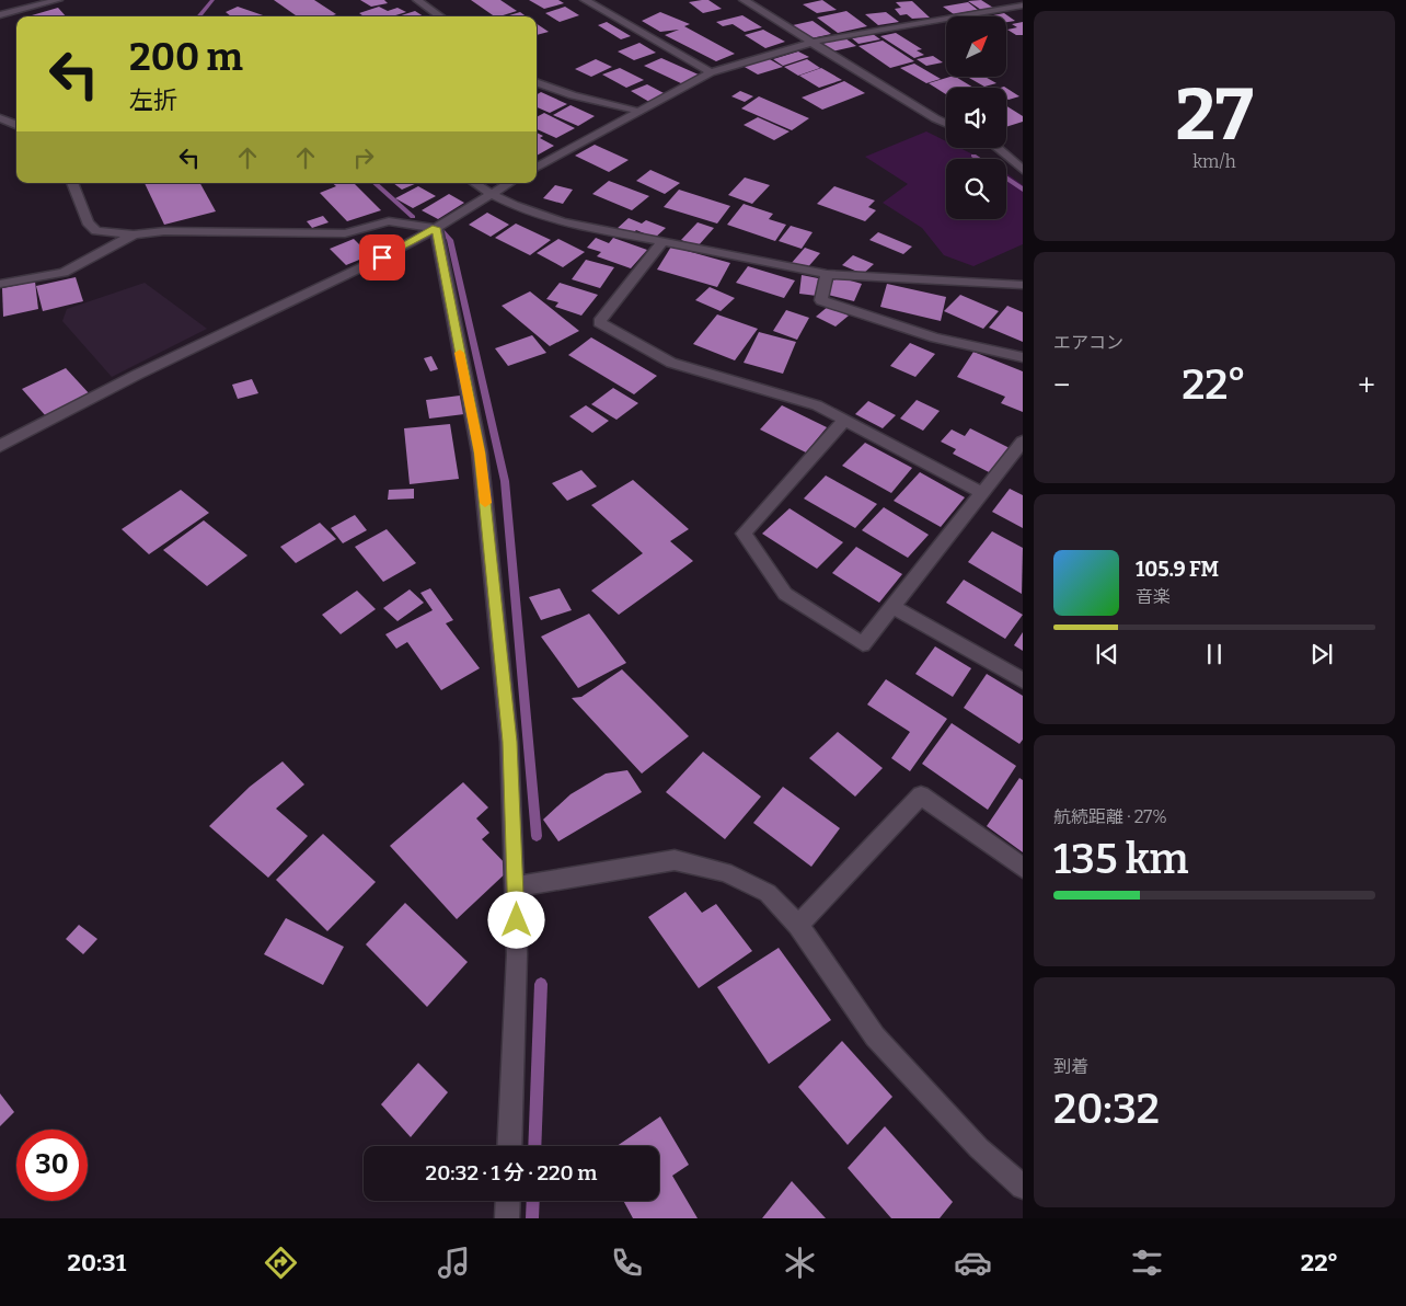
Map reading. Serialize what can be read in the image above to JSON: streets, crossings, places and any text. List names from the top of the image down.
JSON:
{
  "north": "top right",
  "page": {
    "tile": [
      ["27", "km/h"],
      "エアコン",
      ["航続距離 · 27%", "135 km"],
      ["到着", "20:32"]
    ],
    "turn": ["200 m", "左折"],
    "heat": ["−", "22°", "+"],
    "song": ["105.9 FM", "音楽"],
    "limit": "30",
    "trip": "20:32 · 1 分 · 220 m",
    "tabs": ["20:31", "22°"]
  }
}
